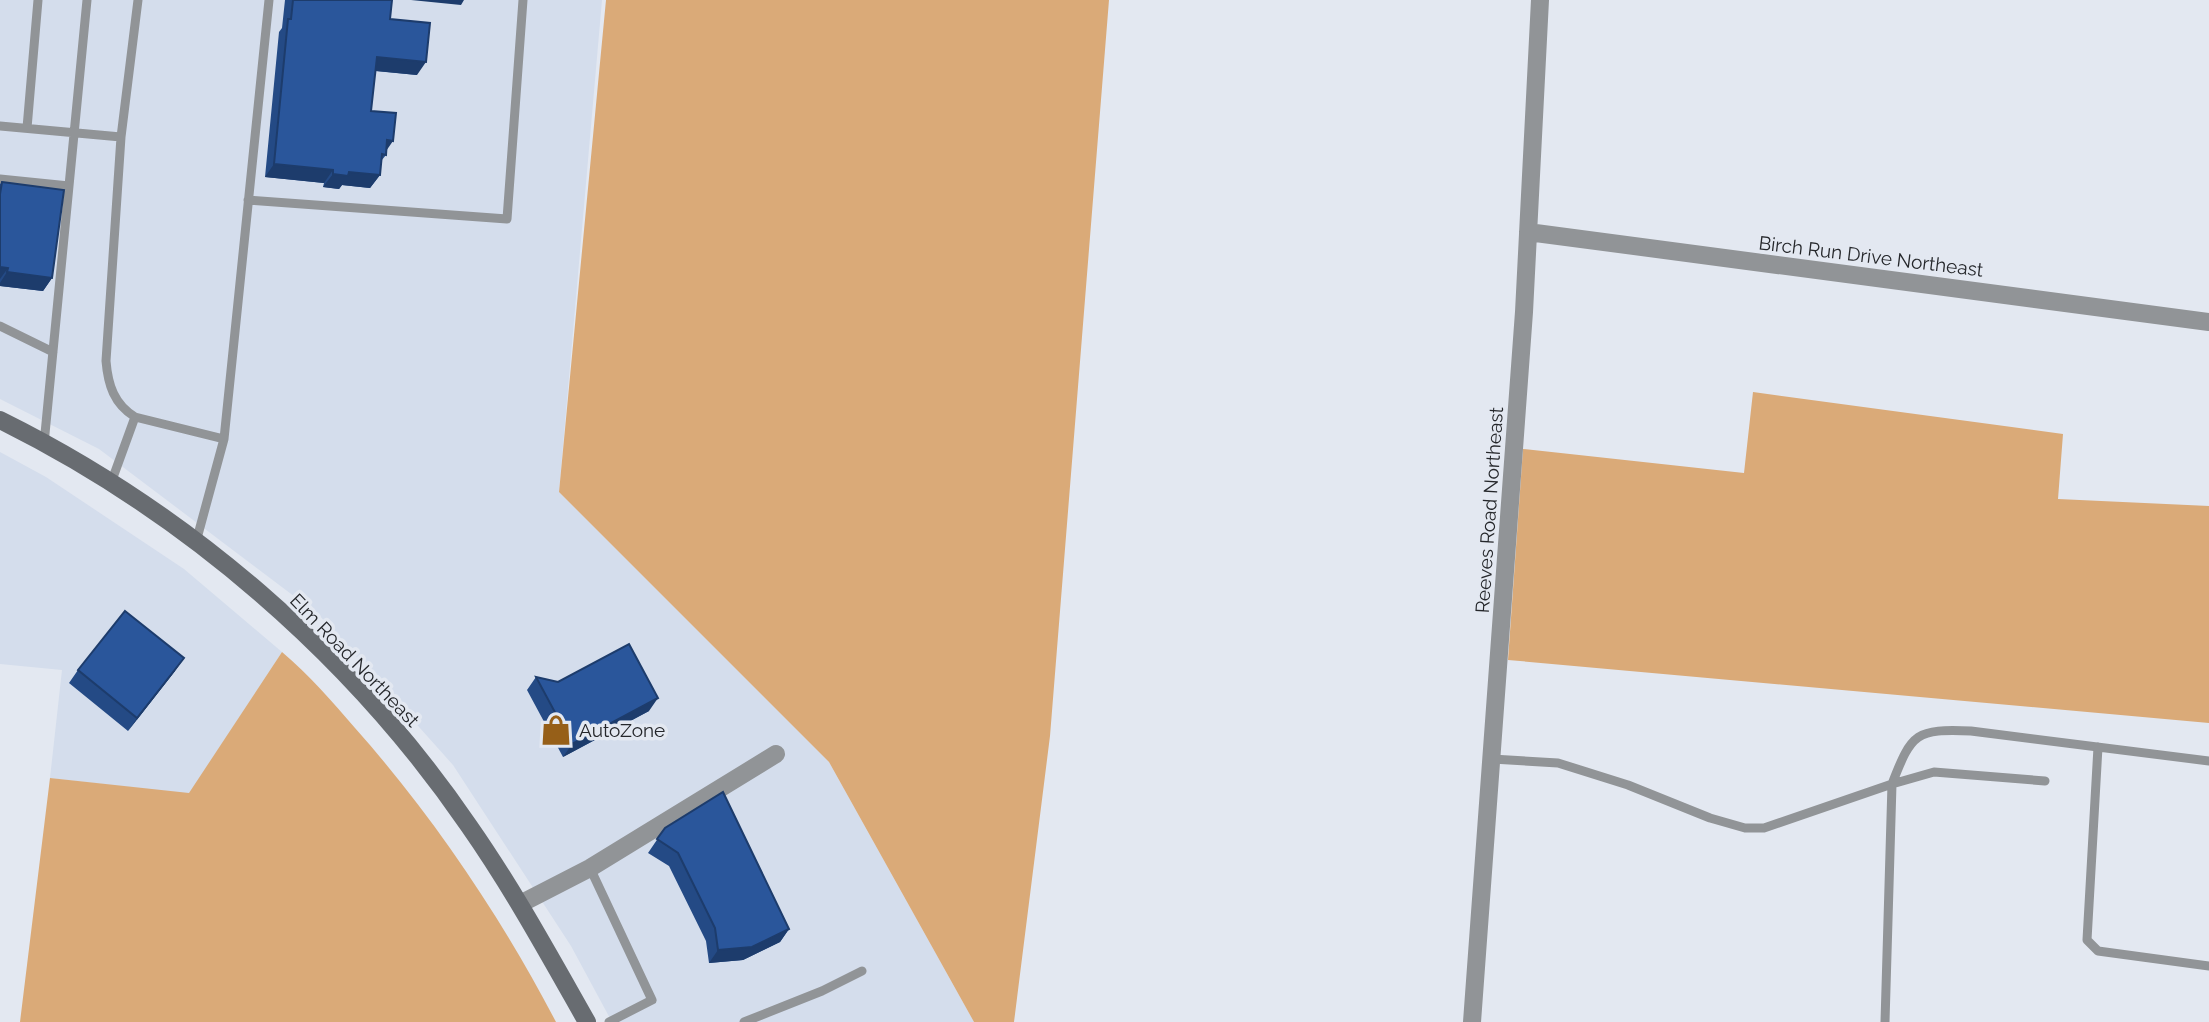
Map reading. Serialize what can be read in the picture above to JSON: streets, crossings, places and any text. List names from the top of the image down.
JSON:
{
  "streets": {
    "main road": ["Elm Road Northeast"],
    "street": ["Birch Run Drive Northeast", "Reeves Road Northeast"]
  },
  "crossings": [
    ["Birch Run Drive Northeast", "Reeves Road Northeast"]
  ],
  "places": {
    "shop": ["AutoZone"]
  }
}
